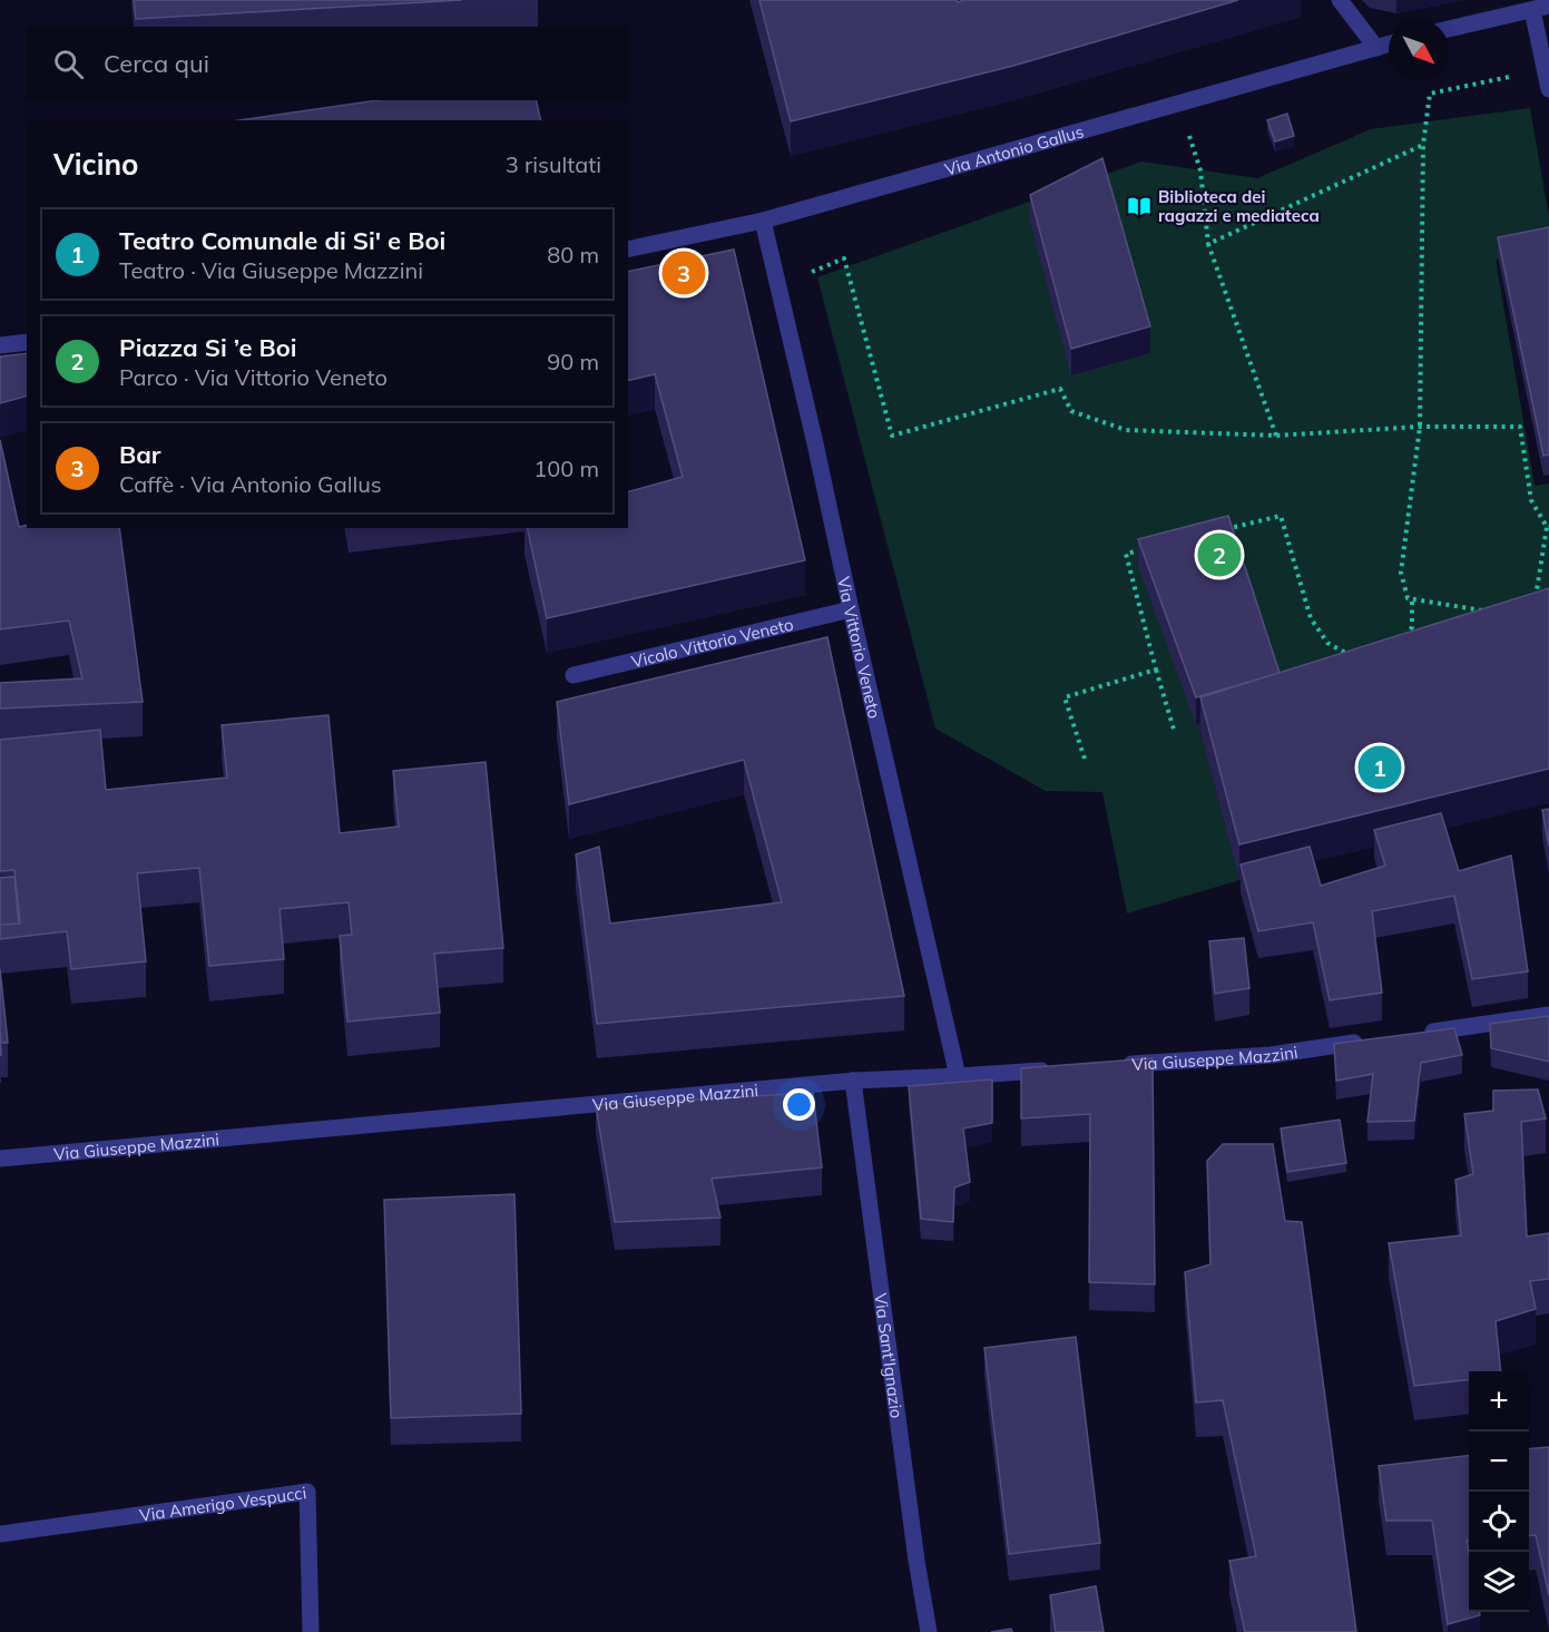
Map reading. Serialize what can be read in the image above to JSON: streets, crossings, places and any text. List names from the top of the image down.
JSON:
{
  "streets": {
    "street": [
      "Via Antonio Gallus",
      "Vicolo Vittorio Veneto",
      "Via Vittorio Veneto",
      "Via Giuseppe Mazzini",
      "Via Sant'Ignazio",
      "Via Amerigo Vespucci"
    ]
  },
  "crossings": [
    ["Via Antonio Gallus", "Via Vittorio Veneto"],
    ["Vicolo Vittorio Veneto", "Via Vittorio Veneto"],
    ["Via Vittorio Veneto", "Via Giuseppe Mazzini"],
    ["Via Giuseppe Mazzini", "Via Sant'Ignazio"]
  ],
  "places": {
    "library": ["Biblioteca dei ragazzi e mediateca"]
  },
  "north": "bottom right",
  "page": {
    "search": "Cerca qui",
    "heading": ["Vicino", "3 risultati"],
    "list": [
      {
        "mark": "1",
        "name": "Teatro Comunale di Si' e Boi",
        "note": "Teatro · Via Giuseppe Mazzini",
        "value": "80 m"
      },
      {
        "mark": "2",
        "name": "Piazza Si ’e Boi",
        "note": "Parco · Via Vittorio Veneto",
        "value": "90 m"
      },
      {
        "mark": "3",
        "name": "Bar",
        "note": "Caffè · Via Antonio Gallus",
        "value": "100 m"
      }
    ],
    "pins": ["3", "2", "1"],
    "map_buttons": ["+", "−"]
  }
}
